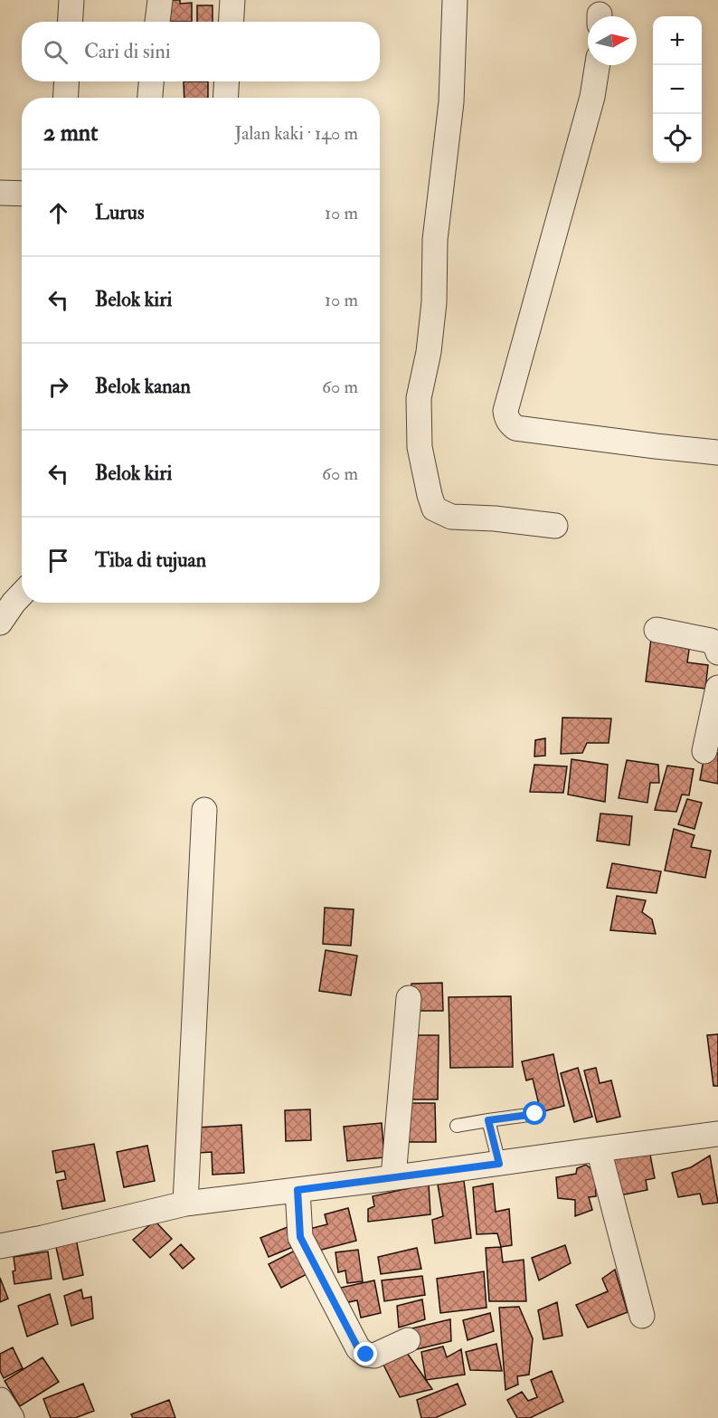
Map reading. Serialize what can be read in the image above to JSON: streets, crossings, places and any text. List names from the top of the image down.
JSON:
{
  "north": "right",
  "page": {
    "map_buttons": ["+", "−"],
    "search": "Cari di sini",
    "heading": ["2 mnt", "Jalan kaki · 140 m"],
    "list": [
      ["Lurus", "10 m"],
      ["Belok kiri", "10 m"],
      ["Belok kanan", "60 m"],
      ["Belok kiri", "60 m"],
      "Tiba di tujuan"
    ]
  }
}
